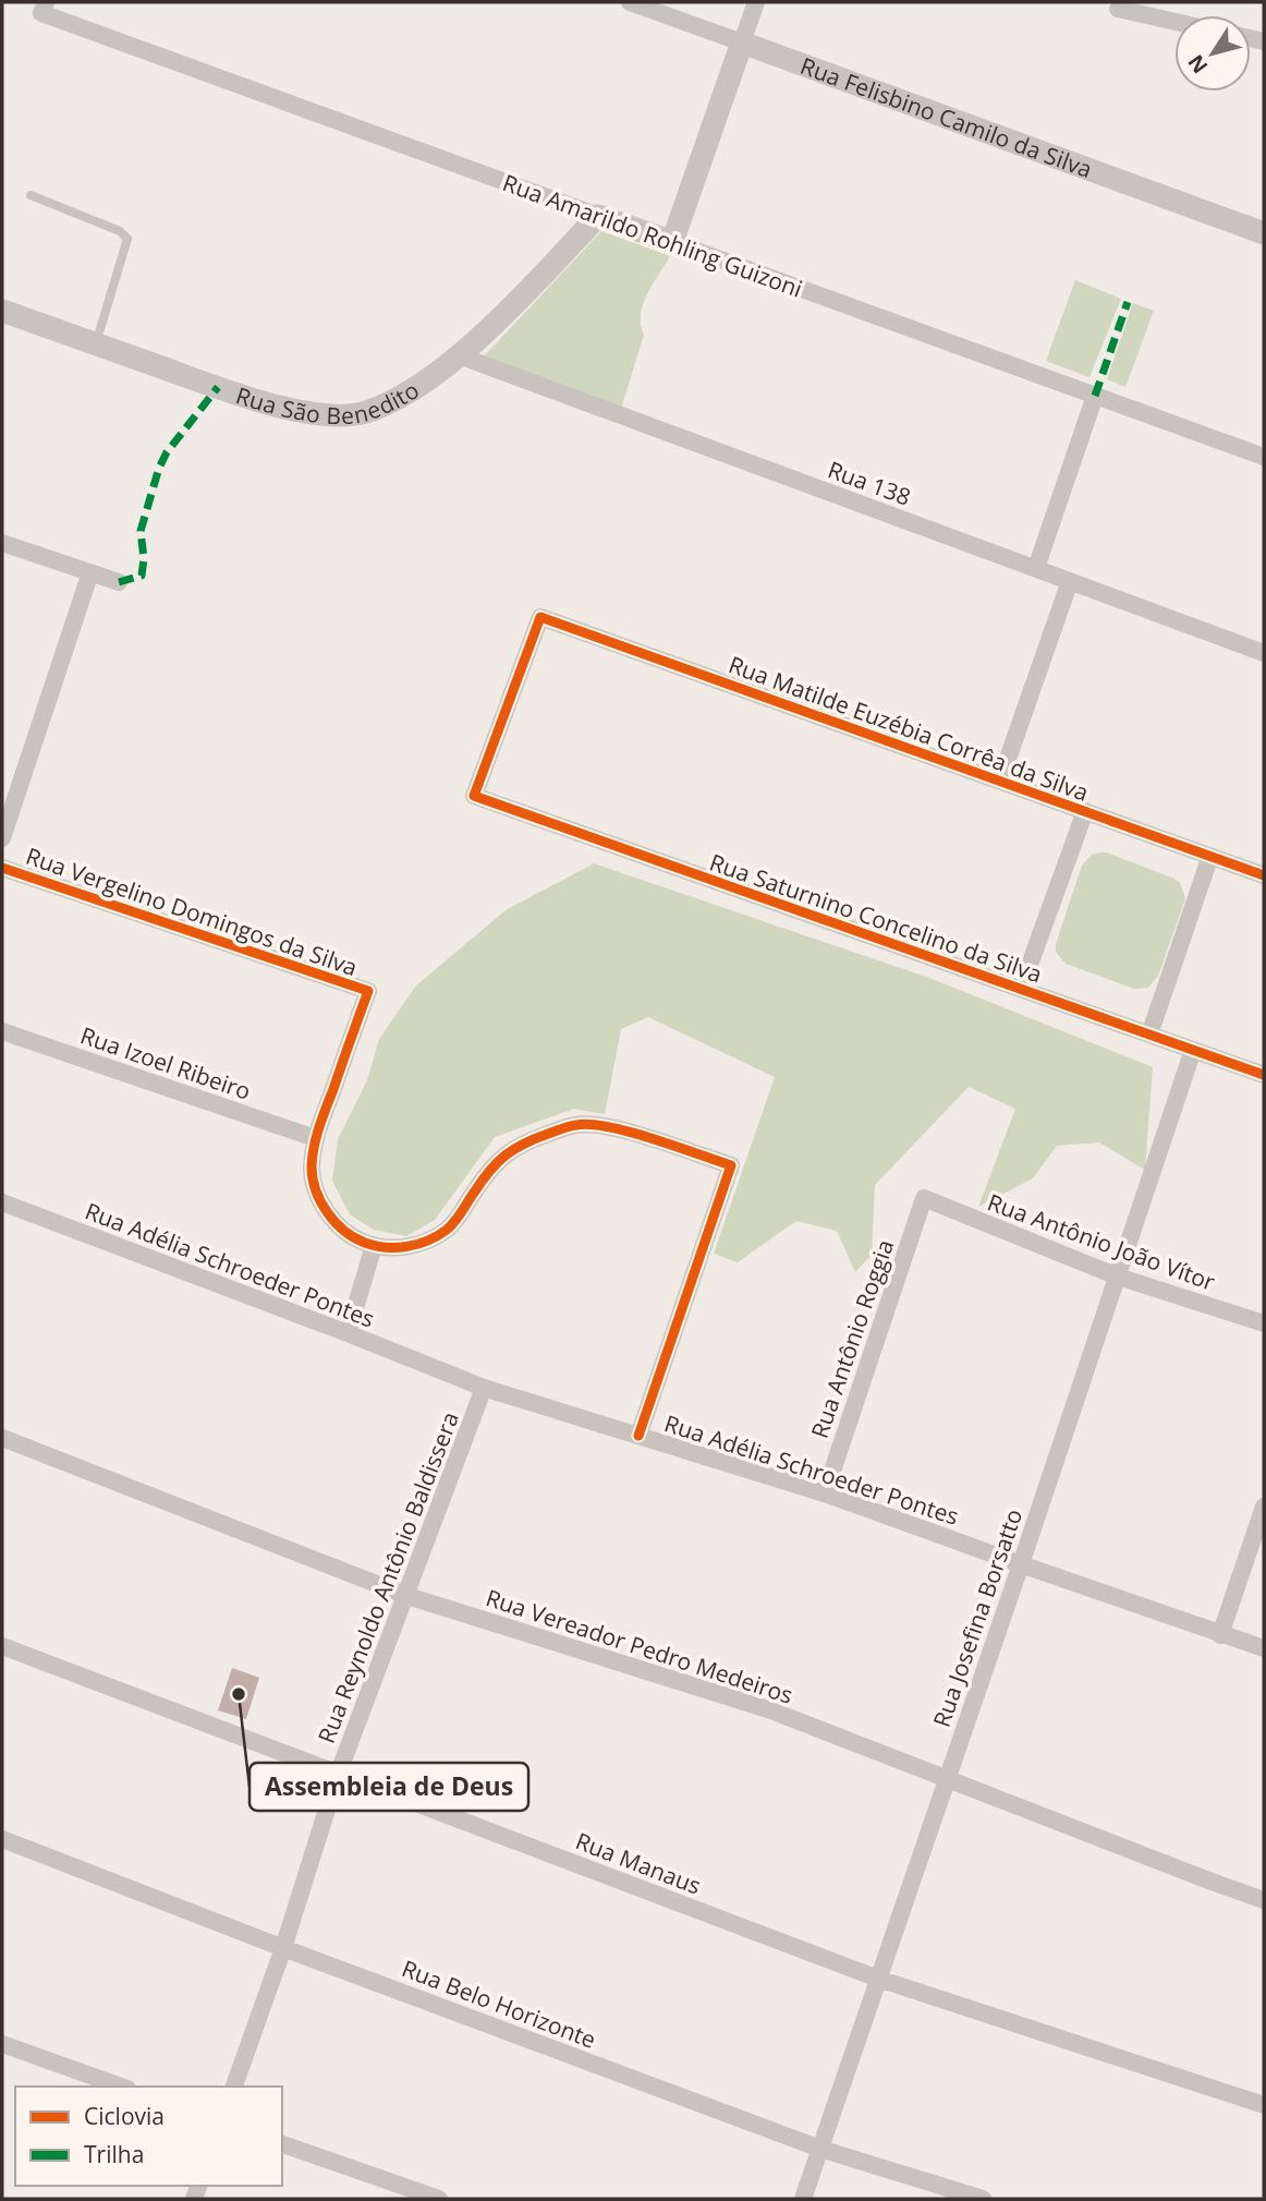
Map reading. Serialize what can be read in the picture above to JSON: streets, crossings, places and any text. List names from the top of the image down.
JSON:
{
  "streets": {
    "street": [
      "Rua Felisbino Camilo da Silva",
      "Rua Amarildo Rohling Guizoni",
      "Rua São Benedito",
      "Rua 138",
      "Rua Matilde Euzébia Corrêa da Silva",
      "Rua Vergelino Domingos da Silva",
      "Rua Saturnino Concelino da Silva",
      "Rua Izoel Ribeiro",
      "Rua Antônio João Vítor",
      "Rua Adélia Schroeder Pontes",
      "Rua Antônio Roggia",
      "Rua Reynoldo Antônio Baldissera",
      "Rua Josefina Borsatto",
      "Rua Vereador Pedro Medeiros",
      "Rua Manaus",
      "Rua Belo Horizonte"
    ]
  },
  "crossings": [
    ["Rua Amarildo Rohling Guizoni", "Rua São Benedito"],
    ["Rua São Benedito", "Rua 138"],
    ["Rua Matilde Euzébia Corrêa da Silva", "Rua Saturnino Concelino da Silva"],
    ["Rua Vergelino Domingos da Silva", "Rua Izoel Ribeiro"],
    ["Rua Saturnino Concelino da Silva", "Rua Josefina Borsatto"],
    ["Rua Antônio João Vítor", "Rua Antônio Roggia"],
    ["Rua Antônio João Vítor", "Rua Josefina Borsatto"],
    ["Rua Adélia Schroeder Pontes", "Rua Antônio Roggia"],
    ["Rua Adélia Schroeder Pontes", "Rua Reynoldo Antônio Baldissera"],
    ["Rua Adélia Schroeder Pontes", "Rua Josefina Borsatto"],
    ["Rua Reynoldo Antônio Baldissera", "Rua Vereador Pedro Medeiros"],
    ["Rua Reynoldo Antônio Baldissera", "Rua Manaus"],
    ["Rua Reynoldo Antônio Baldissera", "Rua Belo Horizonte"],
    ["Rua Josefina Borsatto", "Rua Vereador Pedro Medeiros"],
    ["Rua Josefina Borsatto", "Rua Manaus"],
    ["Rua Josefina Borsatto", "Rua Belo Horizonte"]
  ],
  "places": ["Assembleia de Deus"],
  "legend": ["Ciclovia", "Trilha"],
  "north": "bottom left"
}
